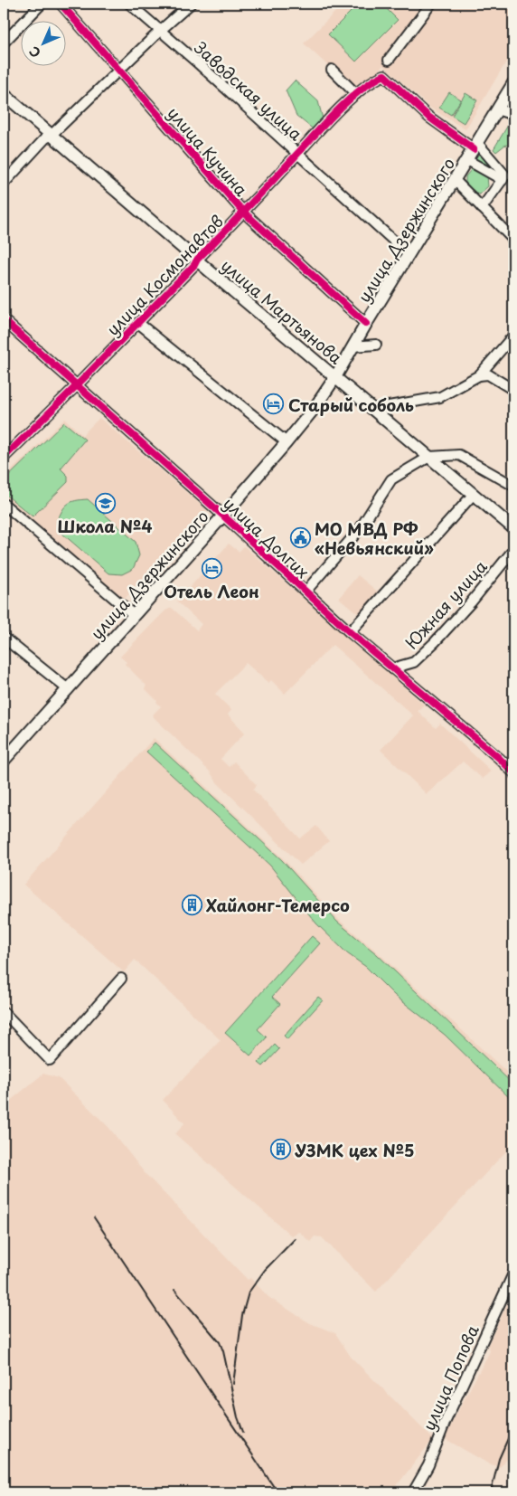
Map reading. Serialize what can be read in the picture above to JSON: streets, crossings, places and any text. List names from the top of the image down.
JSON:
{
  "streets": {
    "main road": ["улица Дзержинского", "улица Мартьянова"],
    "street": [
      "Заводская улица",
      "улица Кучина",
      "улица Космонавтов",
      "улица Долгих",
      "Южная улица",
      "улица Попова"
    ]
  },
  "crossings": [
    ["Заводская улица", "улица Дзержинского"],
    ["Заводская улица", "улица Космонавтов"],
    ["улица Кучина", "улица Дзержинского"],
    ["улица Кучина", "улица Космонавтов"],
    ["улица Дзержинского", "улица Космонавтов"],
    ["улица Дзержинского", "улица Мартьянова"],
    ["улица Дзержинского", "улица Долгих"],
    ["улица Космонавтов", "улица Мартьянова"],
    ["улица Космонавтов", "улица Долгих"],
    ["улица Долгих", "Южная улица"]
  ],
  "places": {
    "hotel": ["Старый соболь", "Отель Леон"],
    "school or university": ["Школа №4"],
    "public building": ["МО МВД РФ «Невьянский»"],
    "building": ["Хайлонг-Темерсо", "УЗМК цех №5"]
  },
  "north": "bottom left"
}
